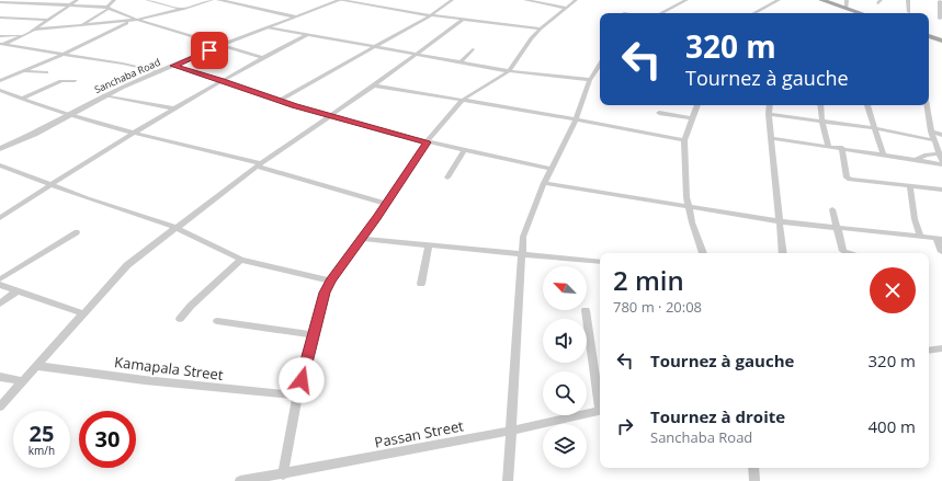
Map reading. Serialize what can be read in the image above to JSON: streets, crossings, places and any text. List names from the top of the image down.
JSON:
{
  "streets": {
    "street": ["Sanchaba Road", "Kamapala Street", "Passan Street"]
  },
  "north": "top left",
  "page": {
    "turn": ["320 m", "Tournez à gauche"],
    "heading": ["2 min", "780 m · 20:08"],
    "list": [
      {
        "name": "Tournez à gauche",
        "value": "320 m"
      },
      {
        "name": "Tournez à droite",
        "note": "Sanchaba Road",
        "value": "400 m"
      }
    ],
    "speed": "25 km/h",
    "limit": "30"
  }
}
